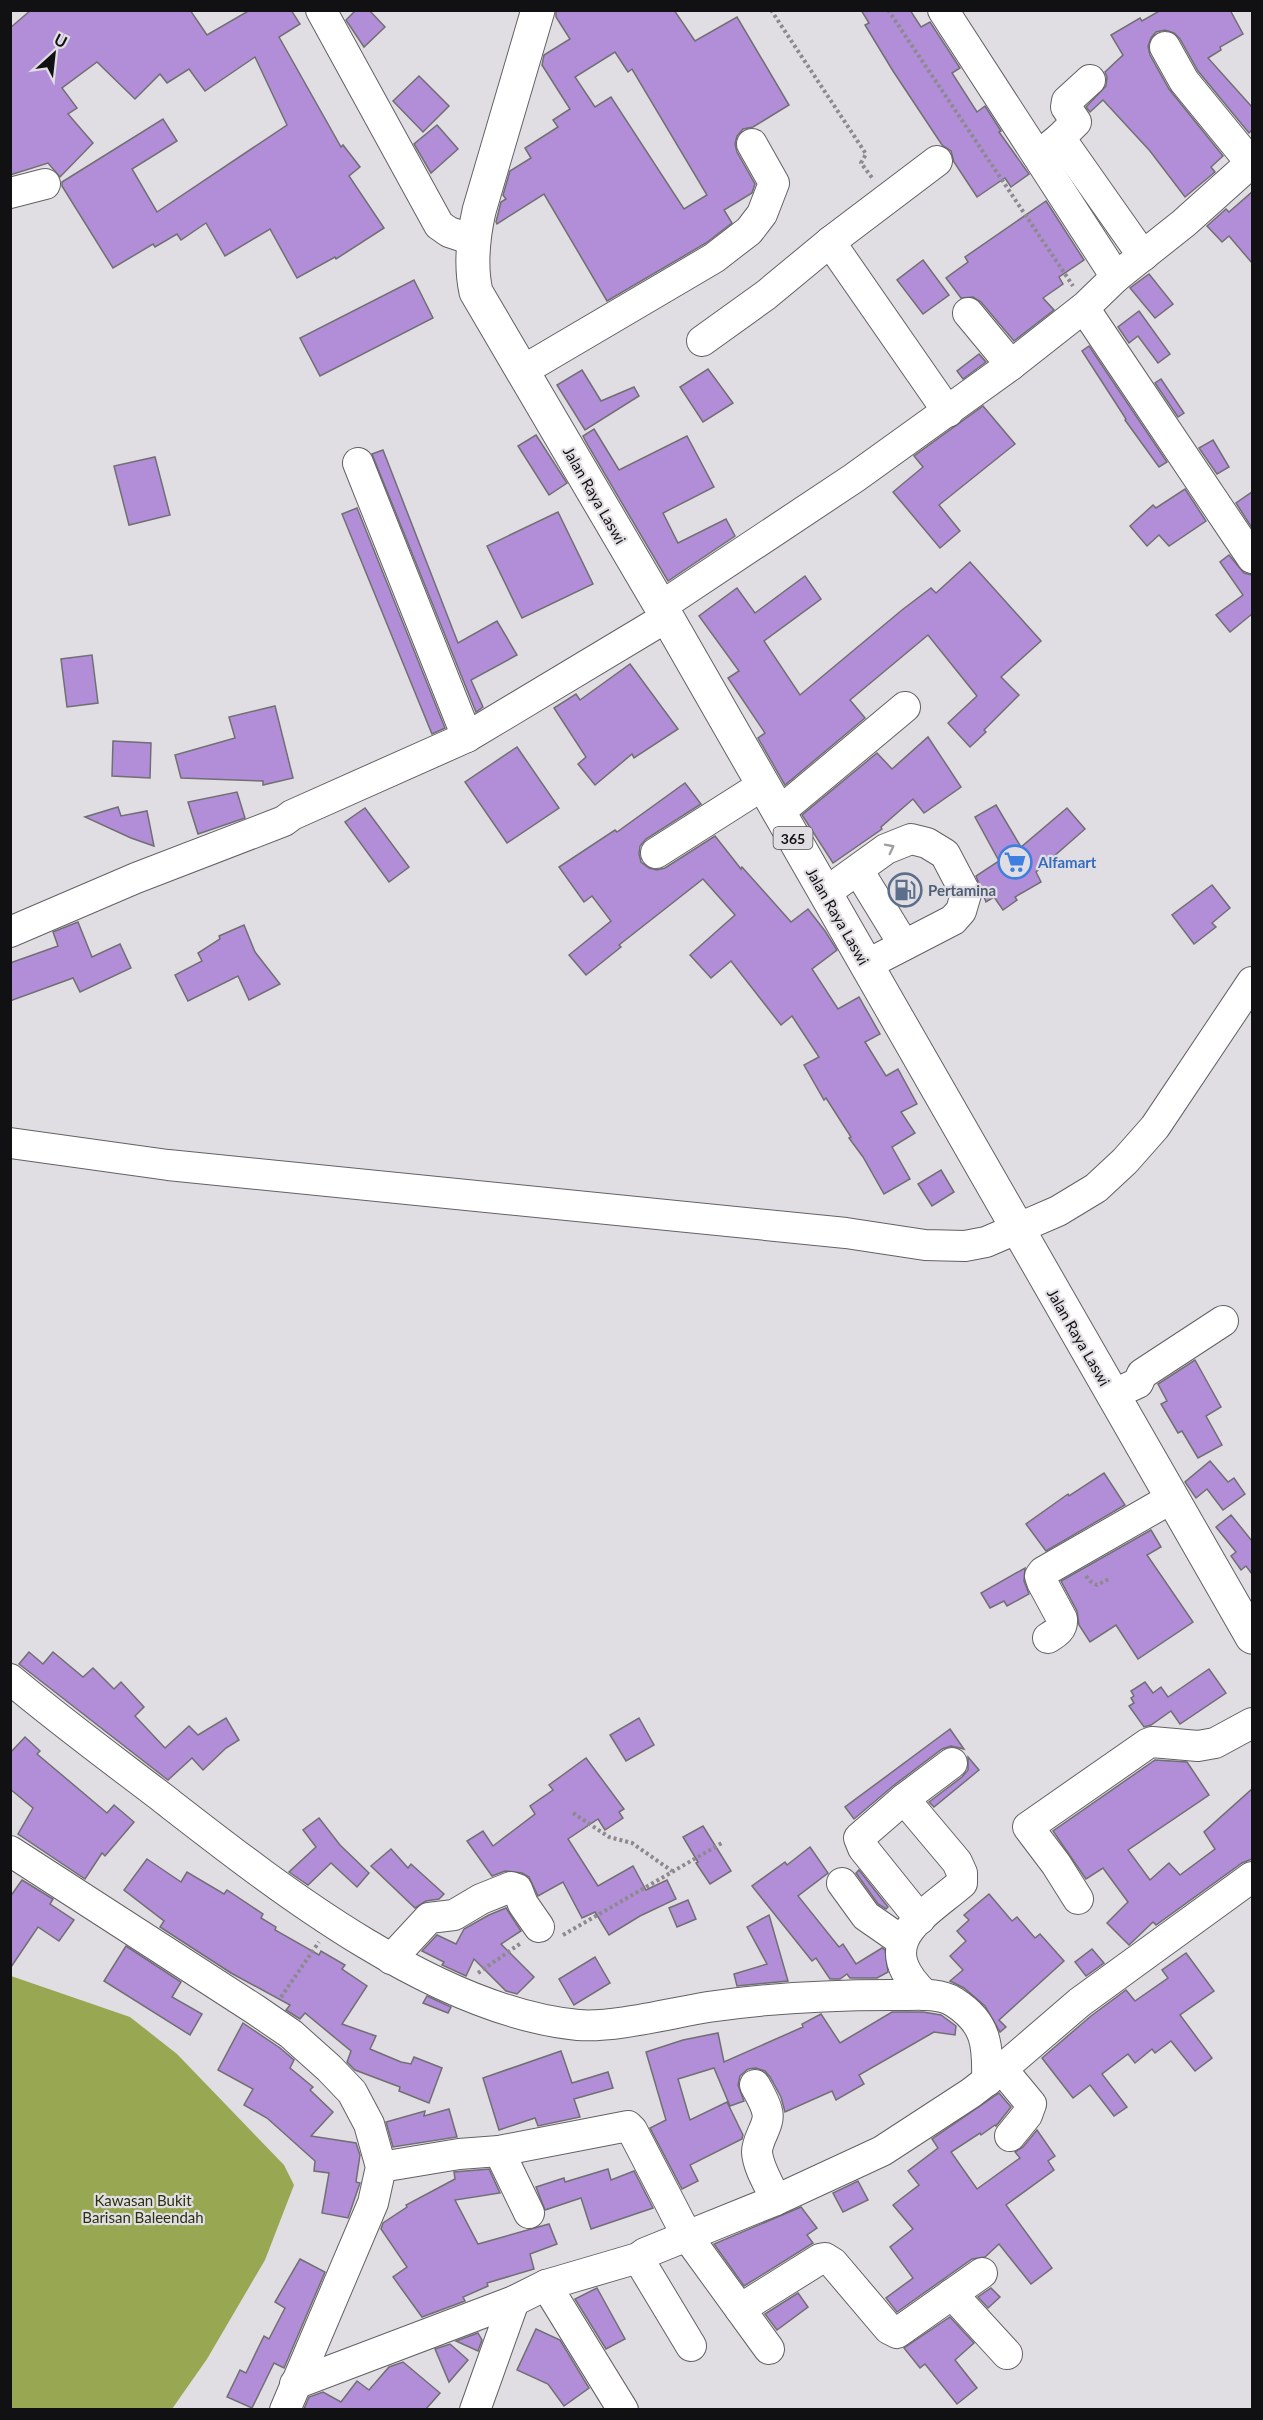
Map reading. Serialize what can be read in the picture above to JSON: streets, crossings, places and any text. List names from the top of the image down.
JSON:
{
  "streets": {
    "main road": ["Jalan Raya Laswi", "365"]
  },
  "parks": ["Kawasan Bukit Barisan Baleendah"],
  "places": {
    "supermarket": ["Alfamart"],
    "fuel station": ["Pertamina"]
  },
  "north": "top right"
}
